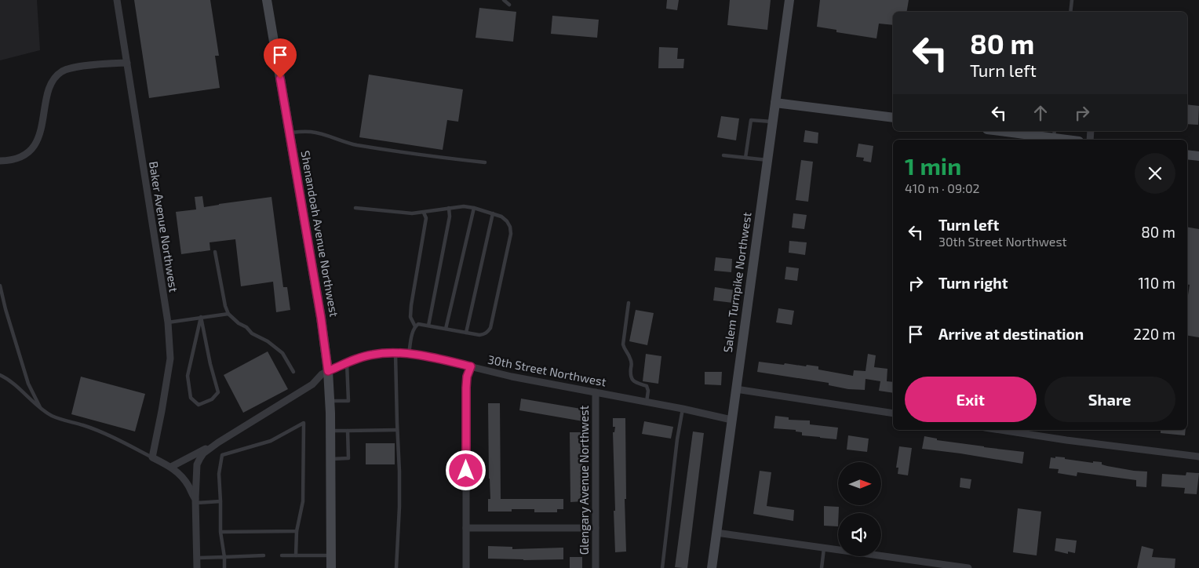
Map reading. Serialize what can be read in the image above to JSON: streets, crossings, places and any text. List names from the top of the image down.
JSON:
{
  "streets": {
    "street": [
      "Baker Avenue Northwest",
      "Shenandoah Avenue Northwest",
      "Salem Turnpike Northwest",
      "30th Street Northwest",
      "Glengary Avenue Northwest"
    ]
  },
  "crossings": [
    ["Shenandoah Avenue Northwest", "30th Street Northwest"],
    ["Salem Turnpike Northwest", "30th Street Northwest"],
    ["30th Street Northwest", "Glengary Avenue Northwest"]
  ],
  "north": "right",
  "page": {
    "turn": ["80 m", "Turn left"],
    "heading": ["1 min", "410 m · 09:02"],
    "list": [
      {
        "name": "Turn left",
        "note": "30th Street Northwest",
        "value": "80 m"
      },
      {
        "name": "Turn right",
        "value": "110 m"
      },
      {
        "name": "Arrive at destination",
        "value": "220 m"
      }
    ],
    "buttons": ["Exit", "Share"]
  }
}
